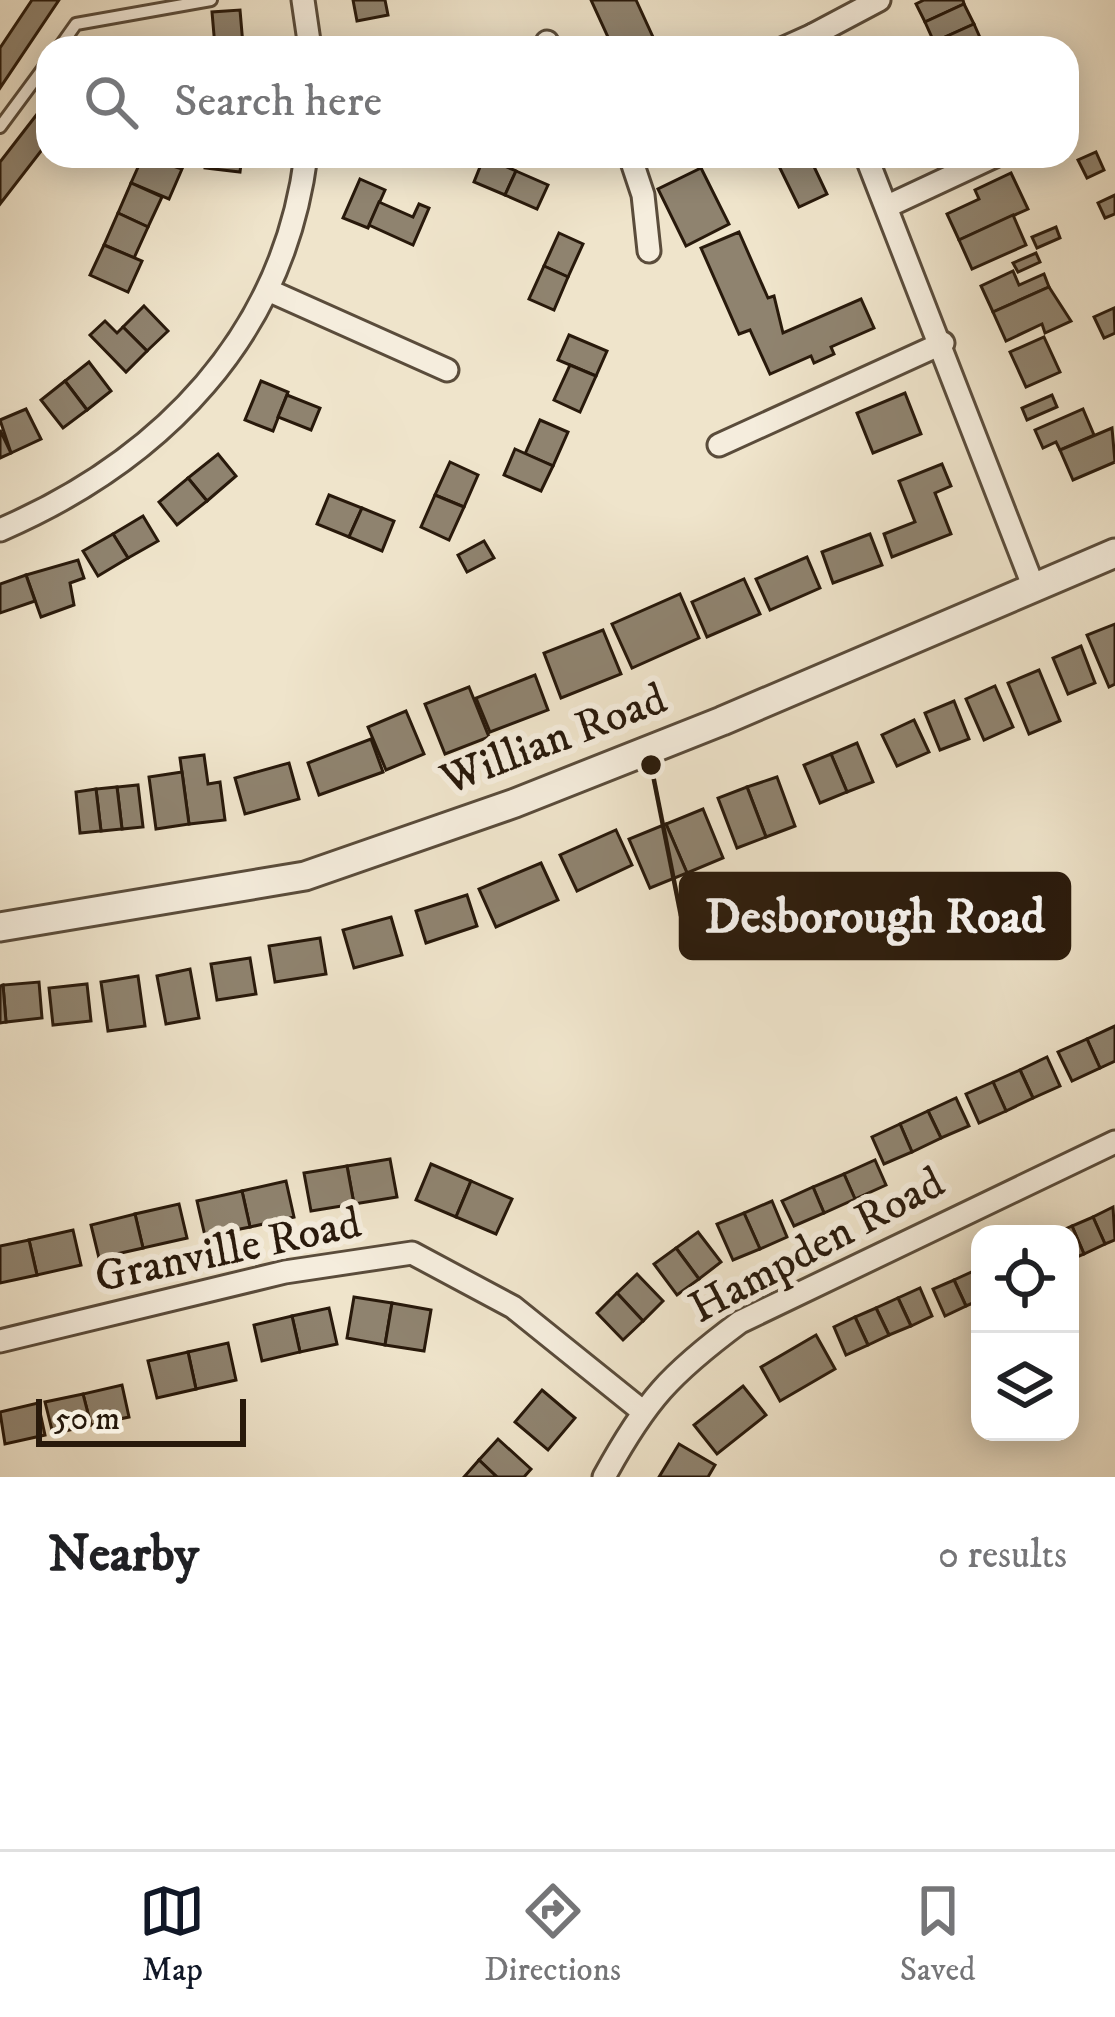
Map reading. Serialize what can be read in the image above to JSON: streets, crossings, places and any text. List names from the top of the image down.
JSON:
{
  "streets": {
    "street": ["Willian Road", "Hampden Road", "Granville Road"]
  },
  "crossings": [
    ["Hampden Road", "Granville Road"]
  ],
  "places": ["Desborough Road"],
  "scale_bar": "50 m",
  "page": {
    "search": "Search here",
    "scale": "50 m",
    "heading": ["Nearby", "0 results"],
    "nav": ["Map", "Directions", "Saved"]
  }
}
